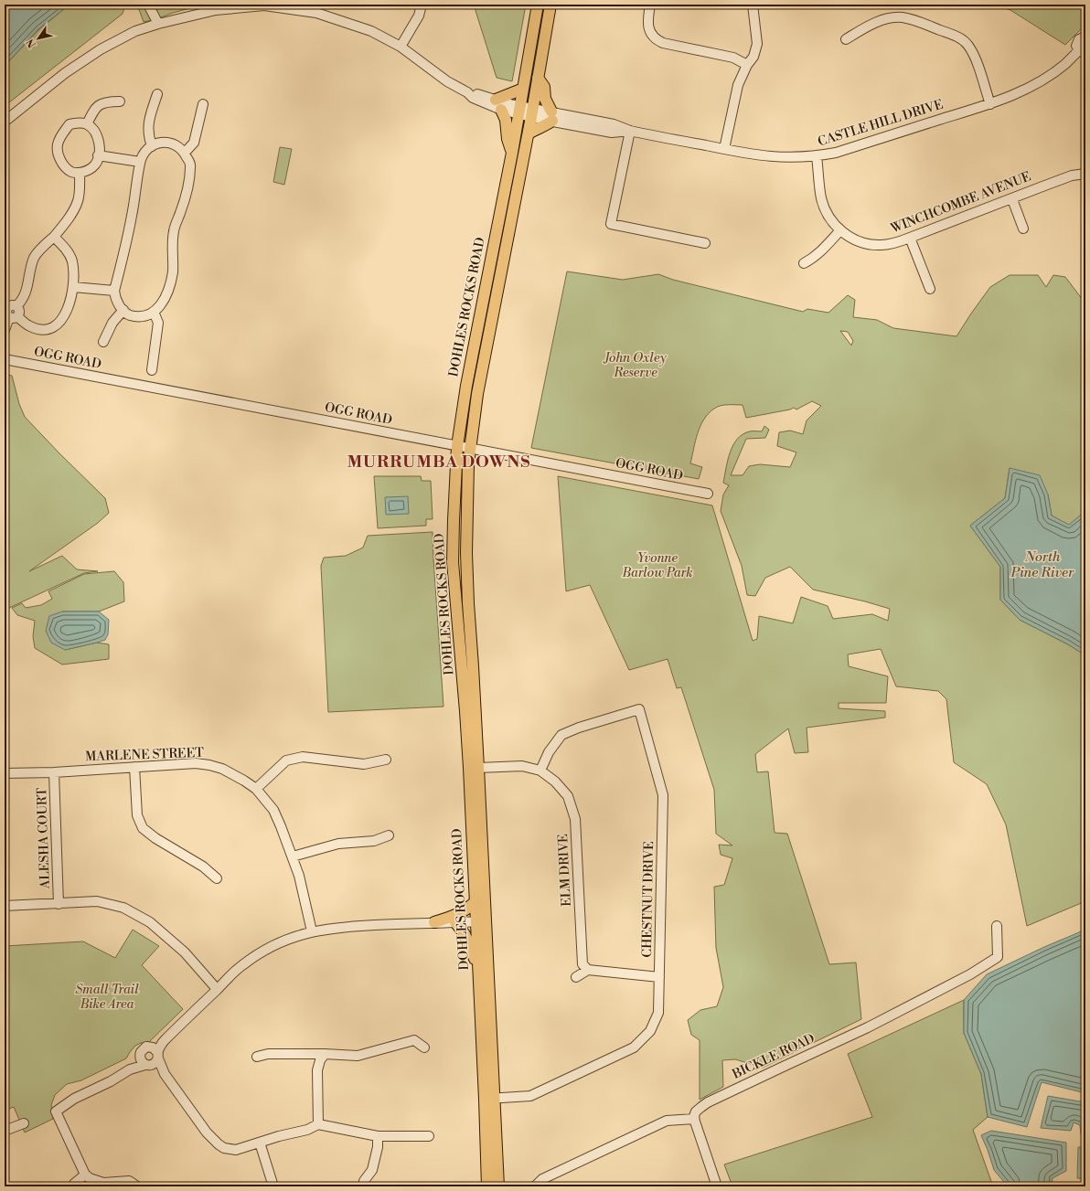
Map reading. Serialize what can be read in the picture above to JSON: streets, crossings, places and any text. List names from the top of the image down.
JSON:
{
  "streets": {
    "main road": ["DOHLES ROCKS ROAD"],
    "street": [
      "CASTLE HILL DRIVE",
      "WINCHCOMBE AVENUE",
      "OGG ROAD",
      "MARLENE STREET",
      "ALESHA COURT",
      "ELM DRIVE",
      "CHESTNUT DRIVE",
      "BICKLE ROAD"
    ]
  },
  "crossings": [
    ["CASTLE HILL DRIVE", "WINCHCOMBE AVENUE"],
    ["CASTLE HILL DRIVE", "DOHLES ROCKS ROAD"],
    ["DOHLES ROCKS ROAD", "OGG ROAD"],
    ["DOHLES ROCKS ROAD", "ELM DRIVE"],
    ["DOHLES ROCKS ROAD", "CHESTNUT DRIVE"],
    ["MARLENE STREET", "ALESHA COURT"],
    ["ELM DRIVE", "CHESTNUT DRIVE"]
  ],
  "districts": ["MURRUMBA DOWNS"],
  "water": ["North Pine River"],
  "parks": ["John Oxley Reserve", "Yvonne Barlow Park", "Small Trail Bike Area"],
  "north": "bottom left"
}
